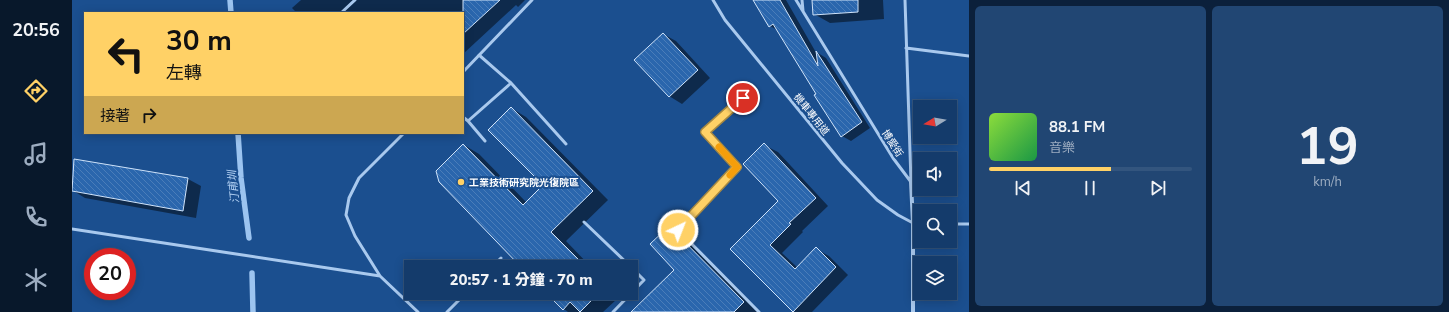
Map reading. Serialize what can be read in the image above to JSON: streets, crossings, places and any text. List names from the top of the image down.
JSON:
{
  "streets": {
    "lane": ["機車專用道", "博愛街"]
  },
  "water": ["汀甫圳"],
  "places": ["工業技術研究院光復院區"],
  "north": "left",
  "page": {
    "tabs": "20:56",
    "tile": ["19", "km/h"],
    "turn": ["30 m", "左轉"],
    "then": "接著",
    "song": ["88.1 FM", "音樂"],
    "limit": "20",
    "trip": "20:57 · 1 分鐘 · 70 m"
  }
}
